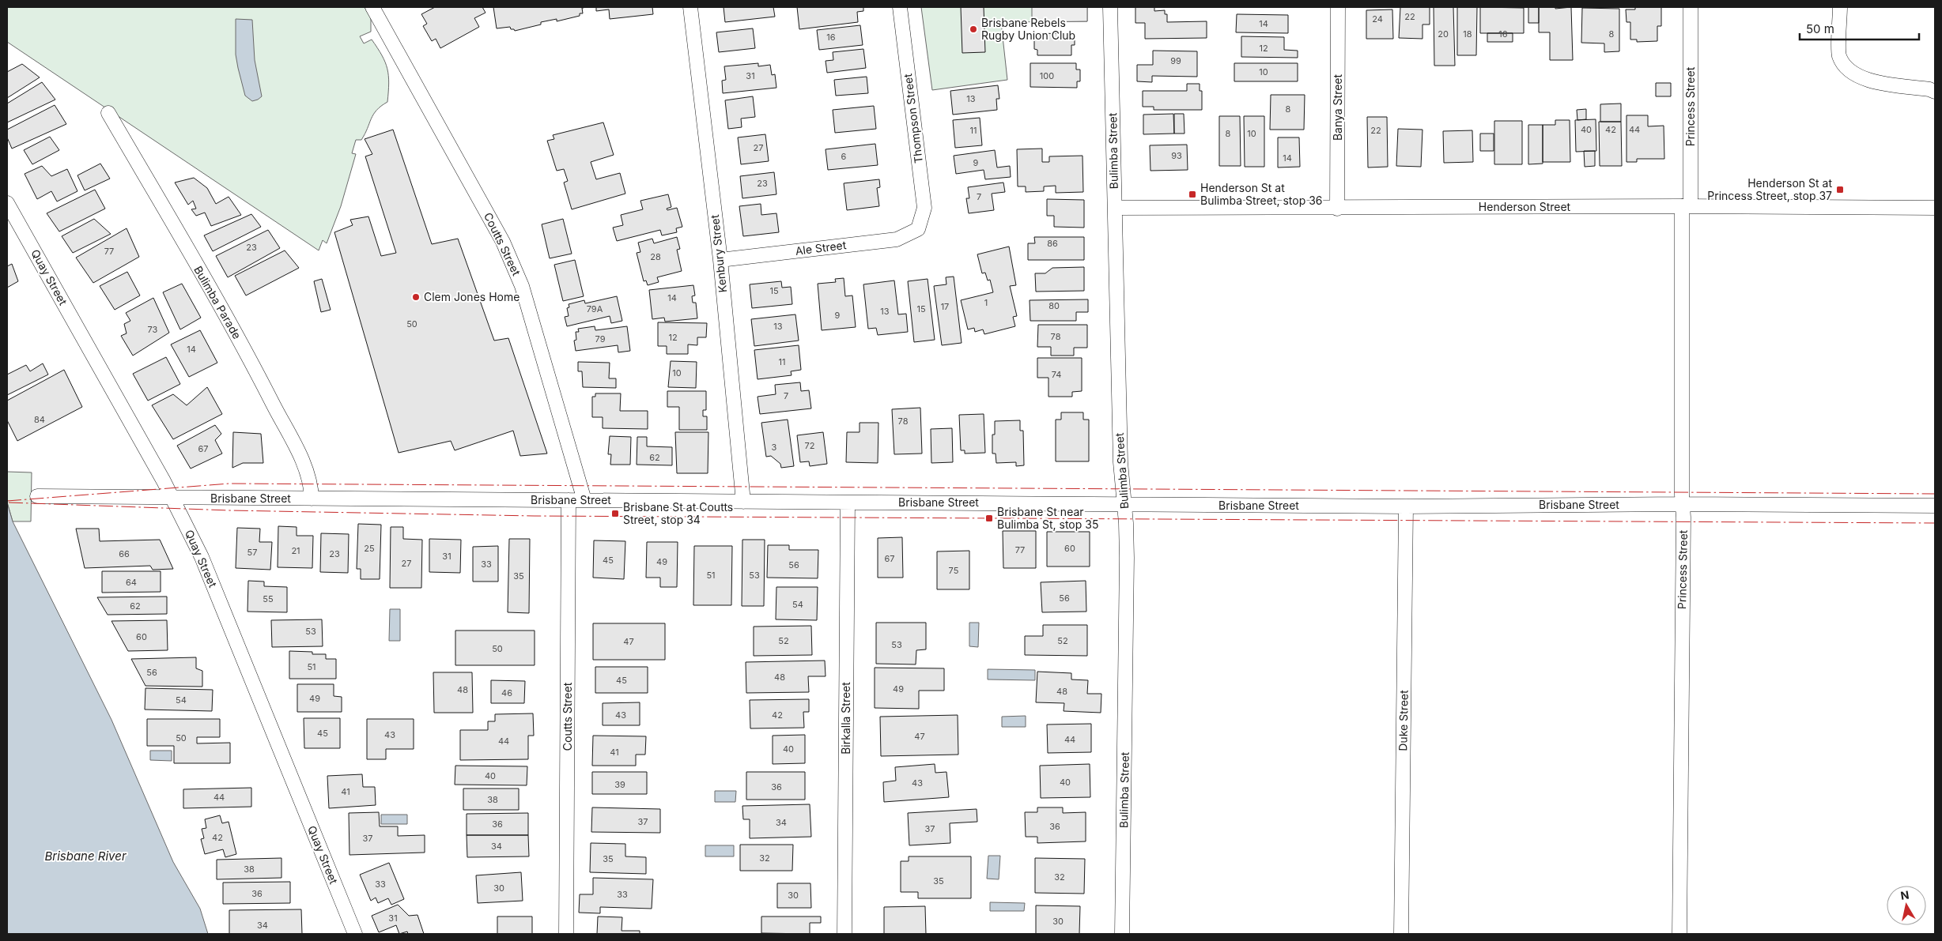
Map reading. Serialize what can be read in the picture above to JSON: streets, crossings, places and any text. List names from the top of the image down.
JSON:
{
  "streets": {
    "street": [
      "Princess Street",
      "Banya Street",
      "Thompson Street",
      "Bulimba Street",
      "Henderson Street",
      "Coutts Street",
      "Ale Street",
      "Kenbury Street",
      "Quay Street",
      "Bulimba Parade",
      "Brisbane Street",
      "Birkalla Street",
      "Duke Street"
    ]
  },
  "crossings": [
    ["Princess Street", "Henderson Street"],
    ["Princess Street", "Brisbane Street"],
    ["Banya Street", "Henderson Street"],
    ["Thompson Street", "Ale Street"],
    ["Bulimba Street", "Henderson Street"],
    ["Bulimba Street", "Brisbane Street"],
    ["Coutts Street", "Brisbane Street"],
    ["Ale Street", "Kenbury Street"],
    ["Kenbury Street", "Brisbane Street"],
    ["Quay Street", "Brisbane Street"],
    ["Bulimba Parade", "Brisbane Street"],
    ["Brisbane Street", "Birkalla Street"],
    ["Brisbane Street", "Duke Street"]
  ],
  "water": ["Brisbane River"],
  "places": {
    "other": ["Brisbane Rebels Rugby Union Club", "Clem Jones Home"],
    "transit": [
      "Henderson St at Princess Street, stop 37",
      "Henderson St at Bulimba Street, stop 36",
      "Brisbane St at Coutts Street, stop 34",
      "Brisbane St near Bulimba St, stop 35"
    ]
  },
  "house_numbers": [
    "22",
    "24",
    "14",
    "20",
    "18",
    "16",
    "8",
    "16",
    "12",
    "99",
    "10",
    "31",
    "100",
    "13",
    "8",
    "40",
    "42",
    "44",
    "11",
    "22",
    "8",
    "10",
    "27",
    "93",
    "6",
    "14",
    "9",
    "23",
    "7",
    "86",
    "23",
    "77",
    "28",
    "15",
    "14",
    "1",
    "80",
    "17",
    "79A",
    "15",
    "13",
    "9",
    "50",
    "13",
    "73",
    "78",
    "12",
    "79",
    "14",
    "11",
    "10",
    "74",
    "7",
    "84",
    "78",
    "72",
    "3",
    "67",
    "62",
    "25",
    "60",
    "77",
    "21",
    "57",
    "66",
    "23",
    "31",
    "67",
    "45",
    "49",
    "27",
    "33",
    "56",
    "75",
    "51",
    "53",
    "35",
    "64",
    "56",
    "55",
    "54",
    "62",
    "53",
    "60",
    "52",
    "52",
    "47",
    "53",
    "50",
    "51",
    "56",
    "48",
    "45",
    "49",
    "48",
    "48",
    "46",
    "49",
    "54",
    "43",
    "42",
    "45",
    "43",
    "47",
    "50",
    "44",
    "44",
    "40",
    "41",
    "40",
    "40",
    "43",
    "39",
    "36",
    "41",
    "44",
    "38",
    "37",
    "34",
    "36",
    "36",
    "37",
    "42",
    "37",
    "34",
    "32",
    "35",
    "38",
    "32",
    "35",
    "33",
    "30",
    "36",
    "33",
    "30",
    "31",
    "30",
    "34"
  ],
  "scale_bar": "50 m",
  "north": "top"
}
